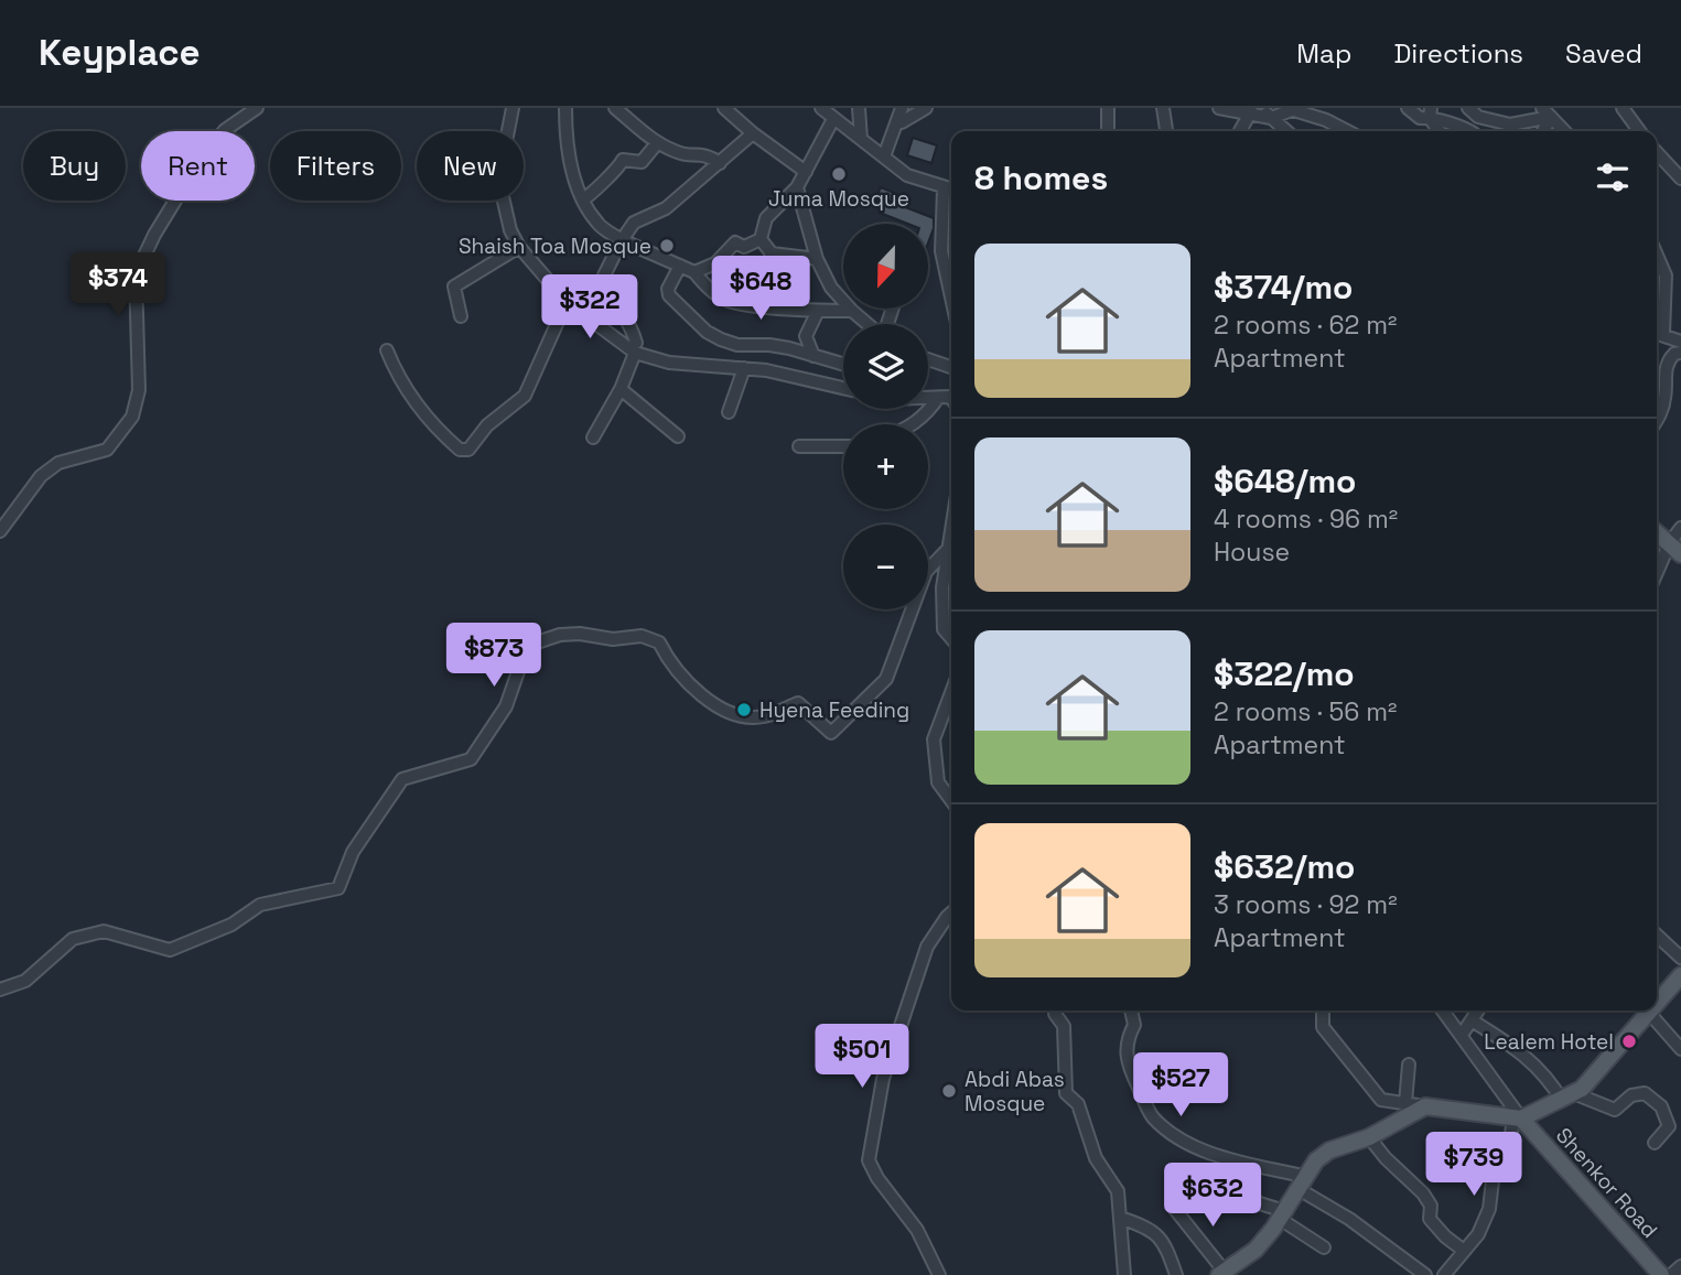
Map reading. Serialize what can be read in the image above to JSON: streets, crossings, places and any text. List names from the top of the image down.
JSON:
{
  "streets": {
    "main road": ["Shenkor Road"]
  },
  "places": [
    "Juma Mosque",
    "Shaish Toa Mosque",
    "Hyena Feeding",
    "Lealem Hotel",
    "Abdi Abas Mosque"
  ],
  "north": "bottom",
  "page": {
    "header": "Keyplace",
    "nav": ["Map", "Directions", "Saved"],
    "chip": [
      "Buy",
      "Rent",
      "Filters",
      "New"
    ],
    "heading": "8 homes",
    "map_buttons": ["+", "−"],
    "list": [
      {
        "name": "$374/mo",
        "note": "2 rooms · 62 m² · Apartment"
      },
      {
        "name": "$648/mo",
        "note": "4 rooms · 96 m² · House"
      },
      {
        "name": "$322/mo",
        "note": "2 rooms · 56 m² · Apartment"
      },
      {
        "name": "$632/mo",
        "note": "3 rooms · 92 m² · Apartment"
      }
    ],
    "price": [
      "$374",
      "$648",
      "$322",
      "$873",
      "$501",
      "$527",
      "$739",
      "$632"
    ]
  }
}
